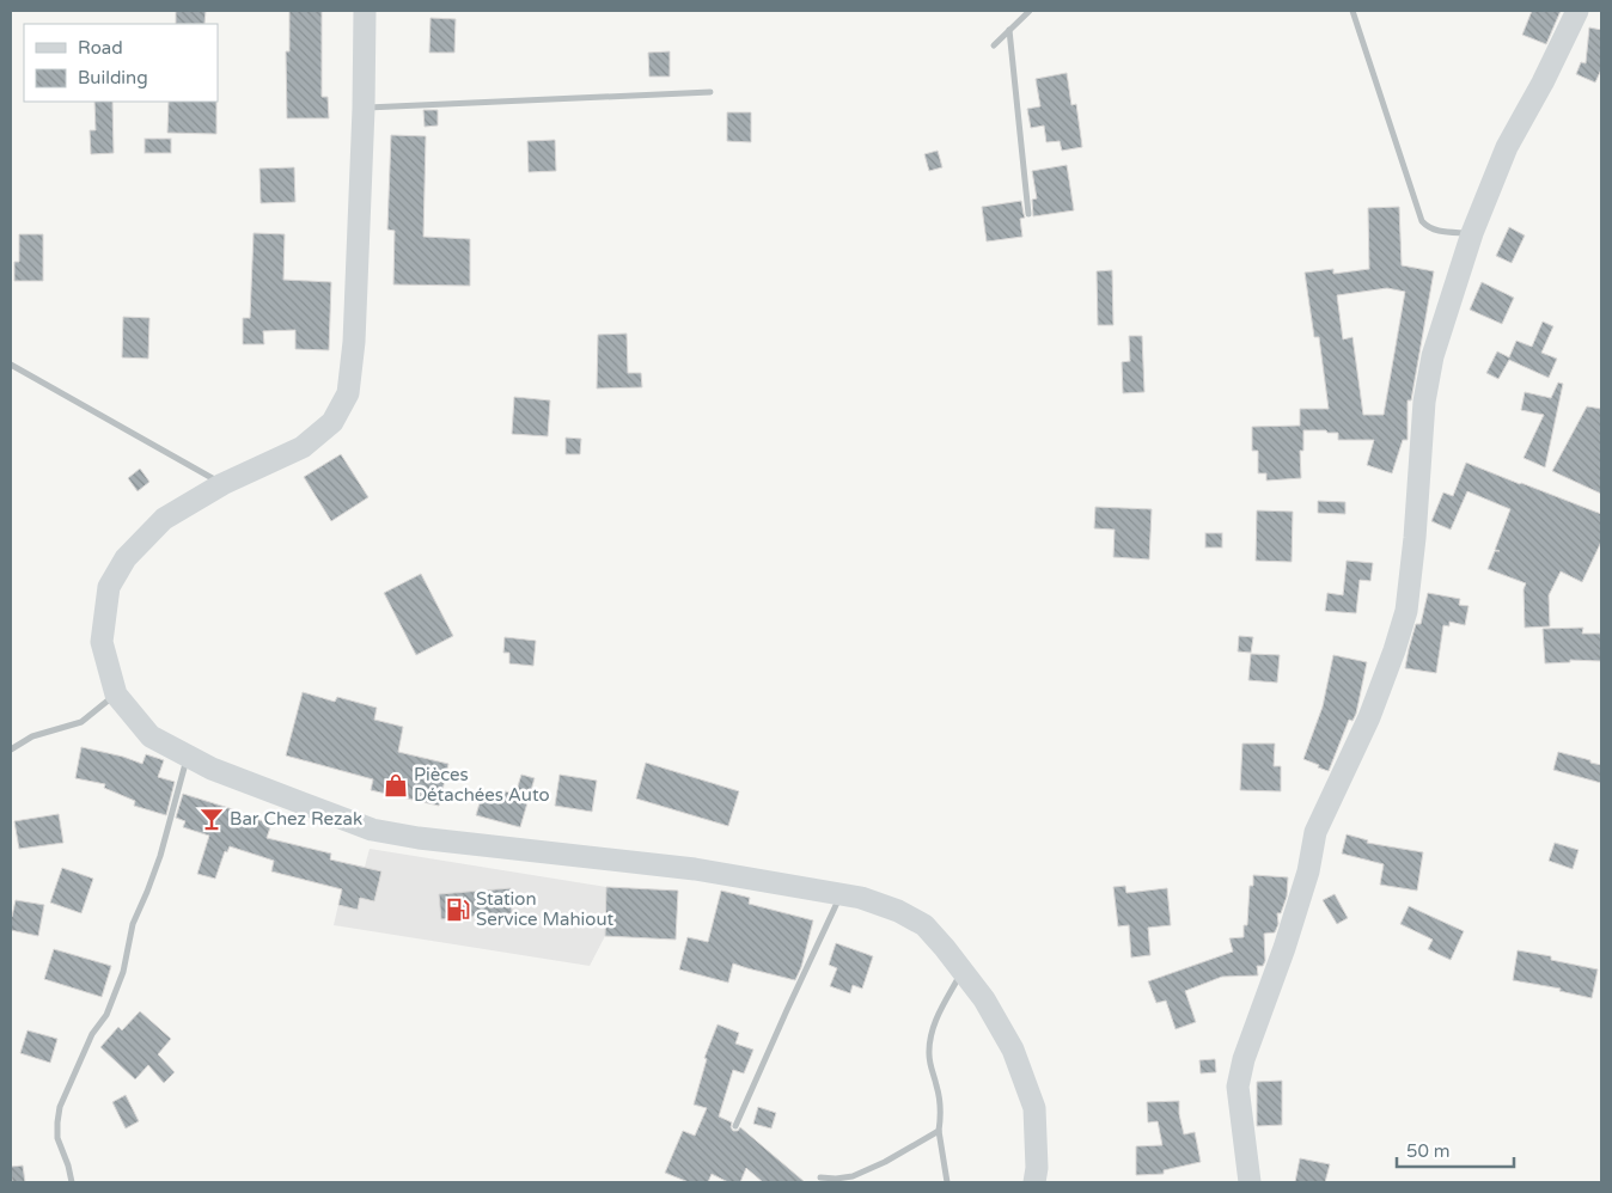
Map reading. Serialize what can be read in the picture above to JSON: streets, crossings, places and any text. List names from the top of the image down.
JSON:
{
  "places": {
    "shop": ["Pièces Détachées Auto"],
    "bar": ["Bar Chez Rezak"],
    "fuel station": ["Station Service Mahiout"]
  },
  "legend": ["Road", "Building"],
  "scale_bar": "50 m"
}
